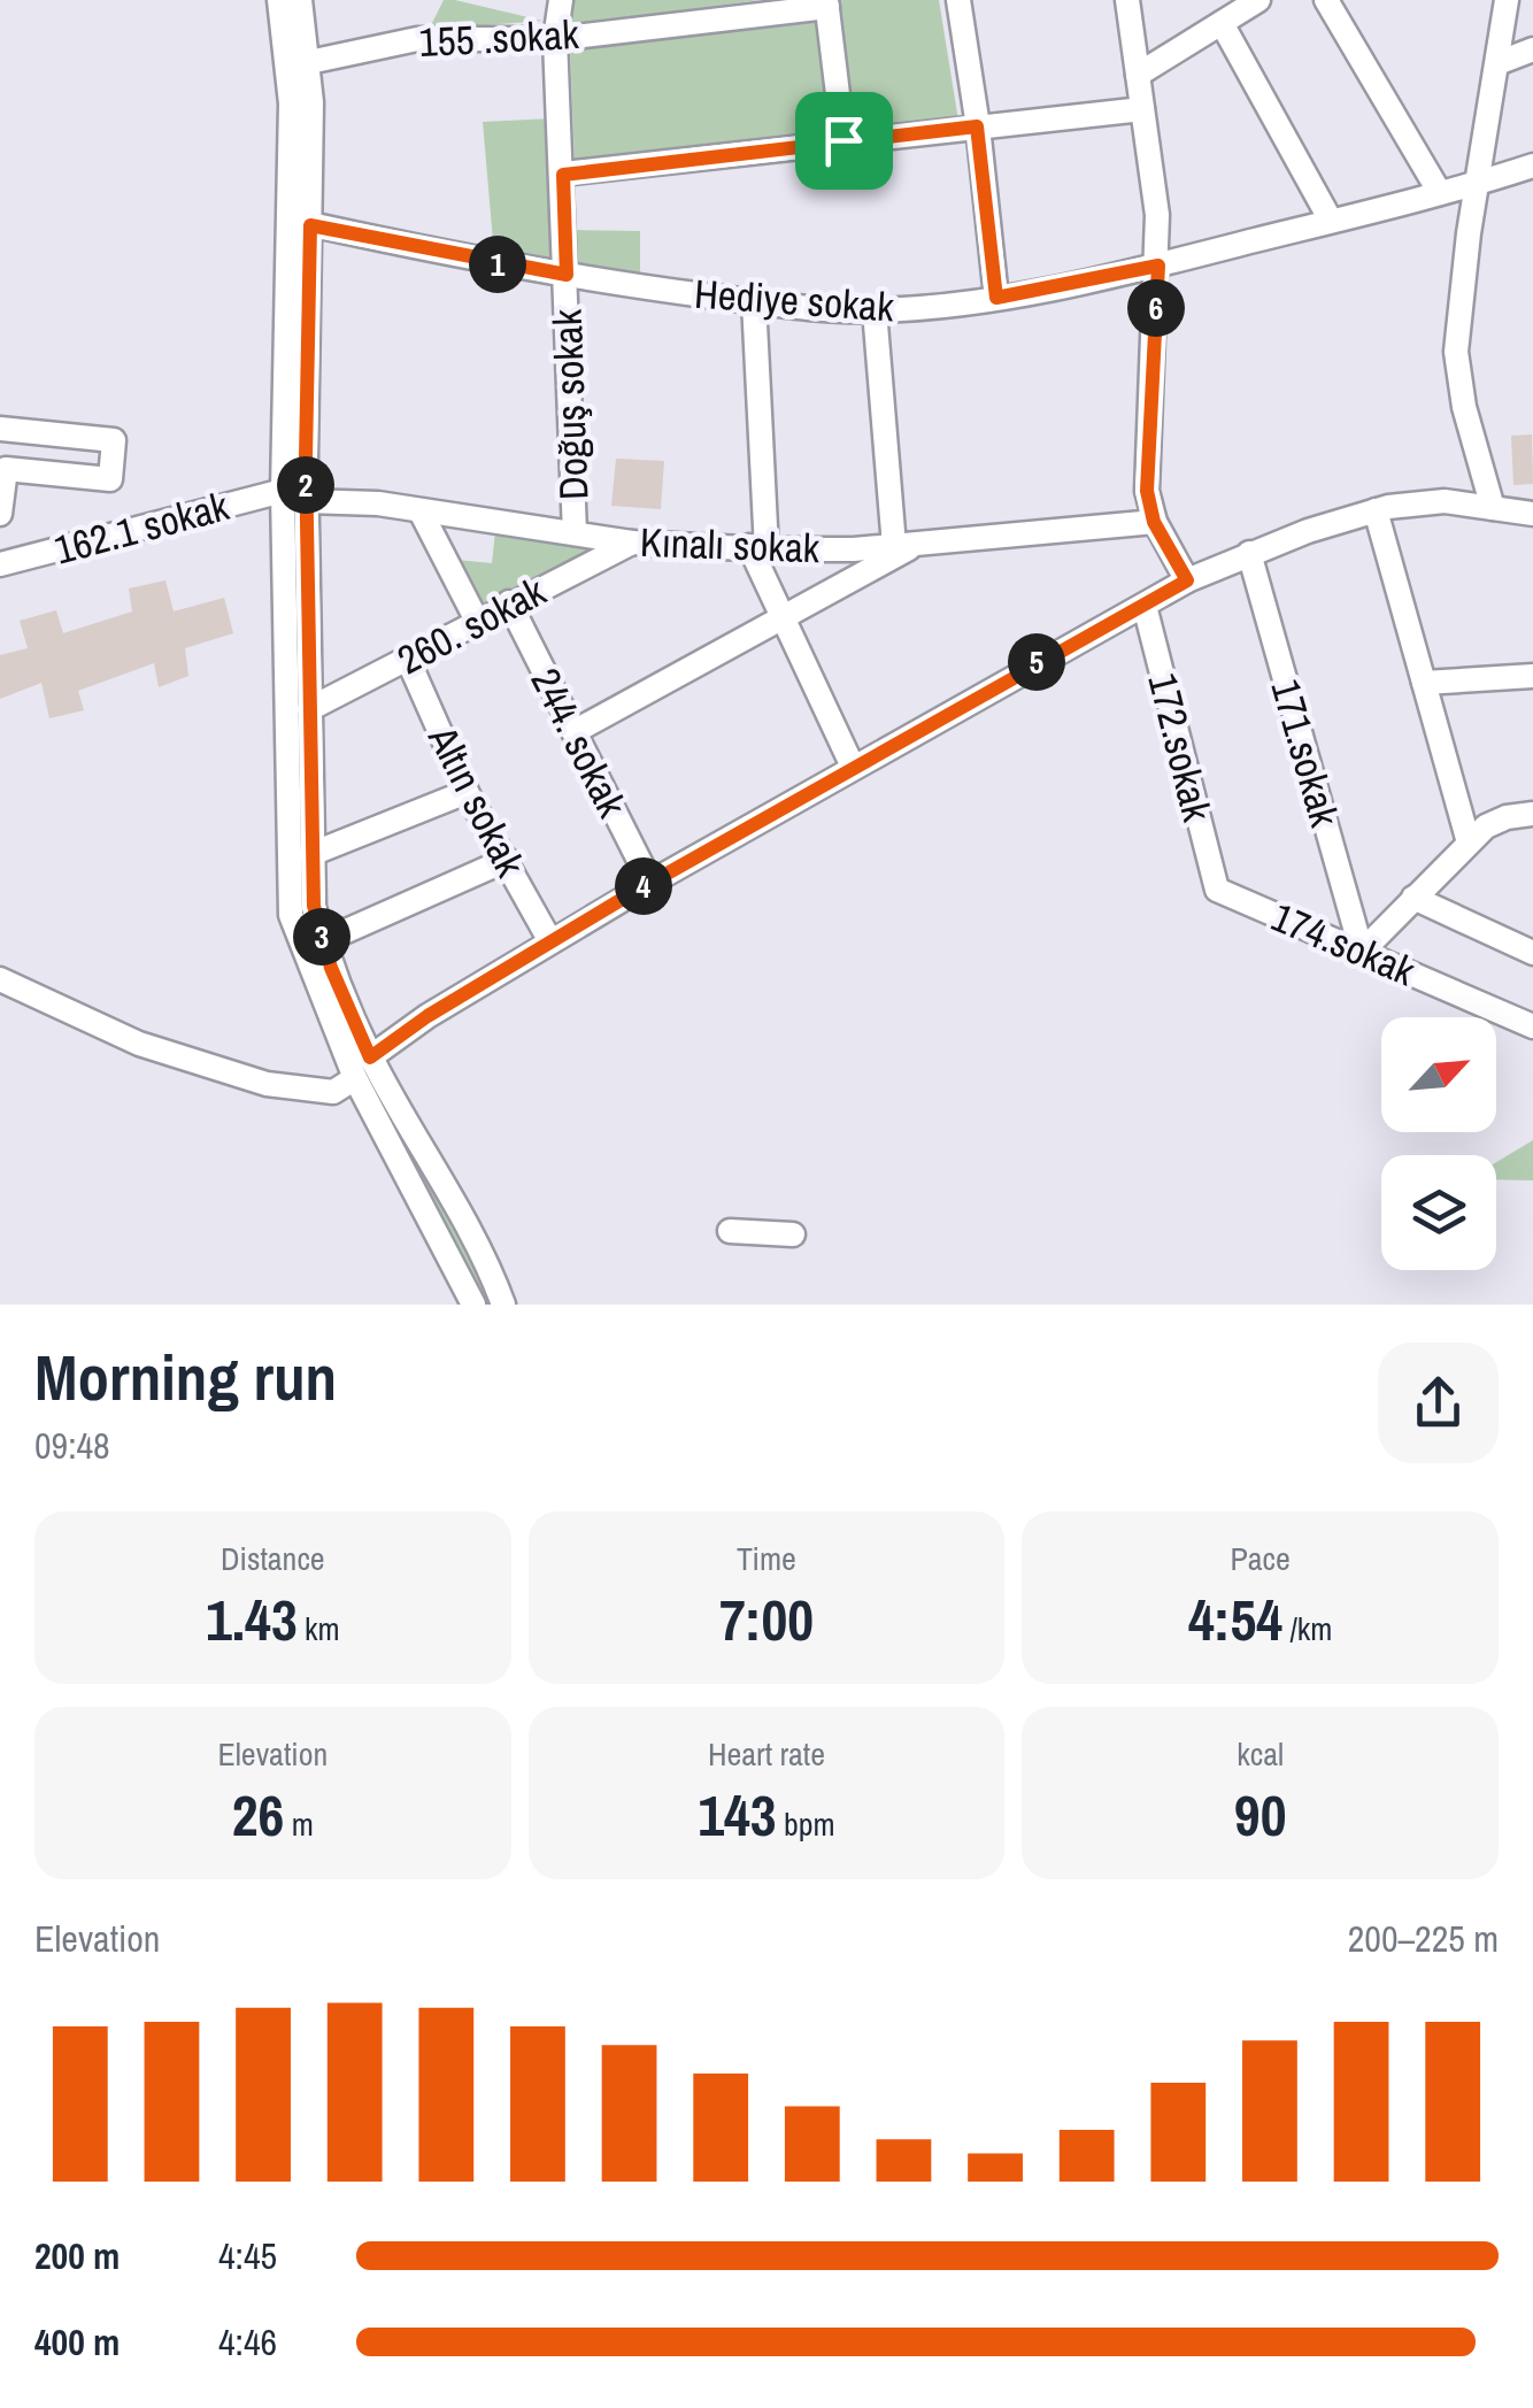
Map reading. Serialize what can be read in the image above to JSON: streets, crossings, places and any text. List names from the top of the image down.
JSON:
{
  "streets": {
    "street": [
      "155 .sokak",
      "Hediye sokak",
      "Doğuş sokak",
      "162.1 sokak",
      "Kınalı sokak",
      "260. sokak",
      "244. sokak",
      "172.sokak",
      "171.sokak",
      "Altın sokak",
      "174.sokak"
    ]
  },
  "crossings": [
    ["155 .sokak", "Doğuş sokak"],
    ["Hediye sokak", "Doğuş sokak"],
    ["Doğuş sokak", "Kınalı sokak"],
    ["Kınalı sokak", "260. sokak"],
    ["260. sokak", "244. sokak"],
    ["260. sokak", "Altın sokak"],
    ["172.sokak", "174.sokak"],
    ["171.sokak", "174.sokak"]
  ],
  "north": "top right",
  "page": {
    "pins": [
      "1",
      "6",
      "2",
      "5",
      "4",
      "3"
    ],
    "heading": ["Morning run", "09:48"],
    "stats": [
      ["Distance", "1.43 km"],
      ["Time", "7:00"],
      ["Pace", "4:54 /km"],
      ["Elevation", "26 m"],
      ["Heart rate", "143 bpm"],
      ["kcal", "90"]
    ],
    "chart": ["Elevation", "200–225 m"],
    "list": [
      {
        "name": "200 m",
        "note": "4:45"
      },
      {
        "name": "400 m",
        "note": "4:46"
      }
    ]
  }
}
